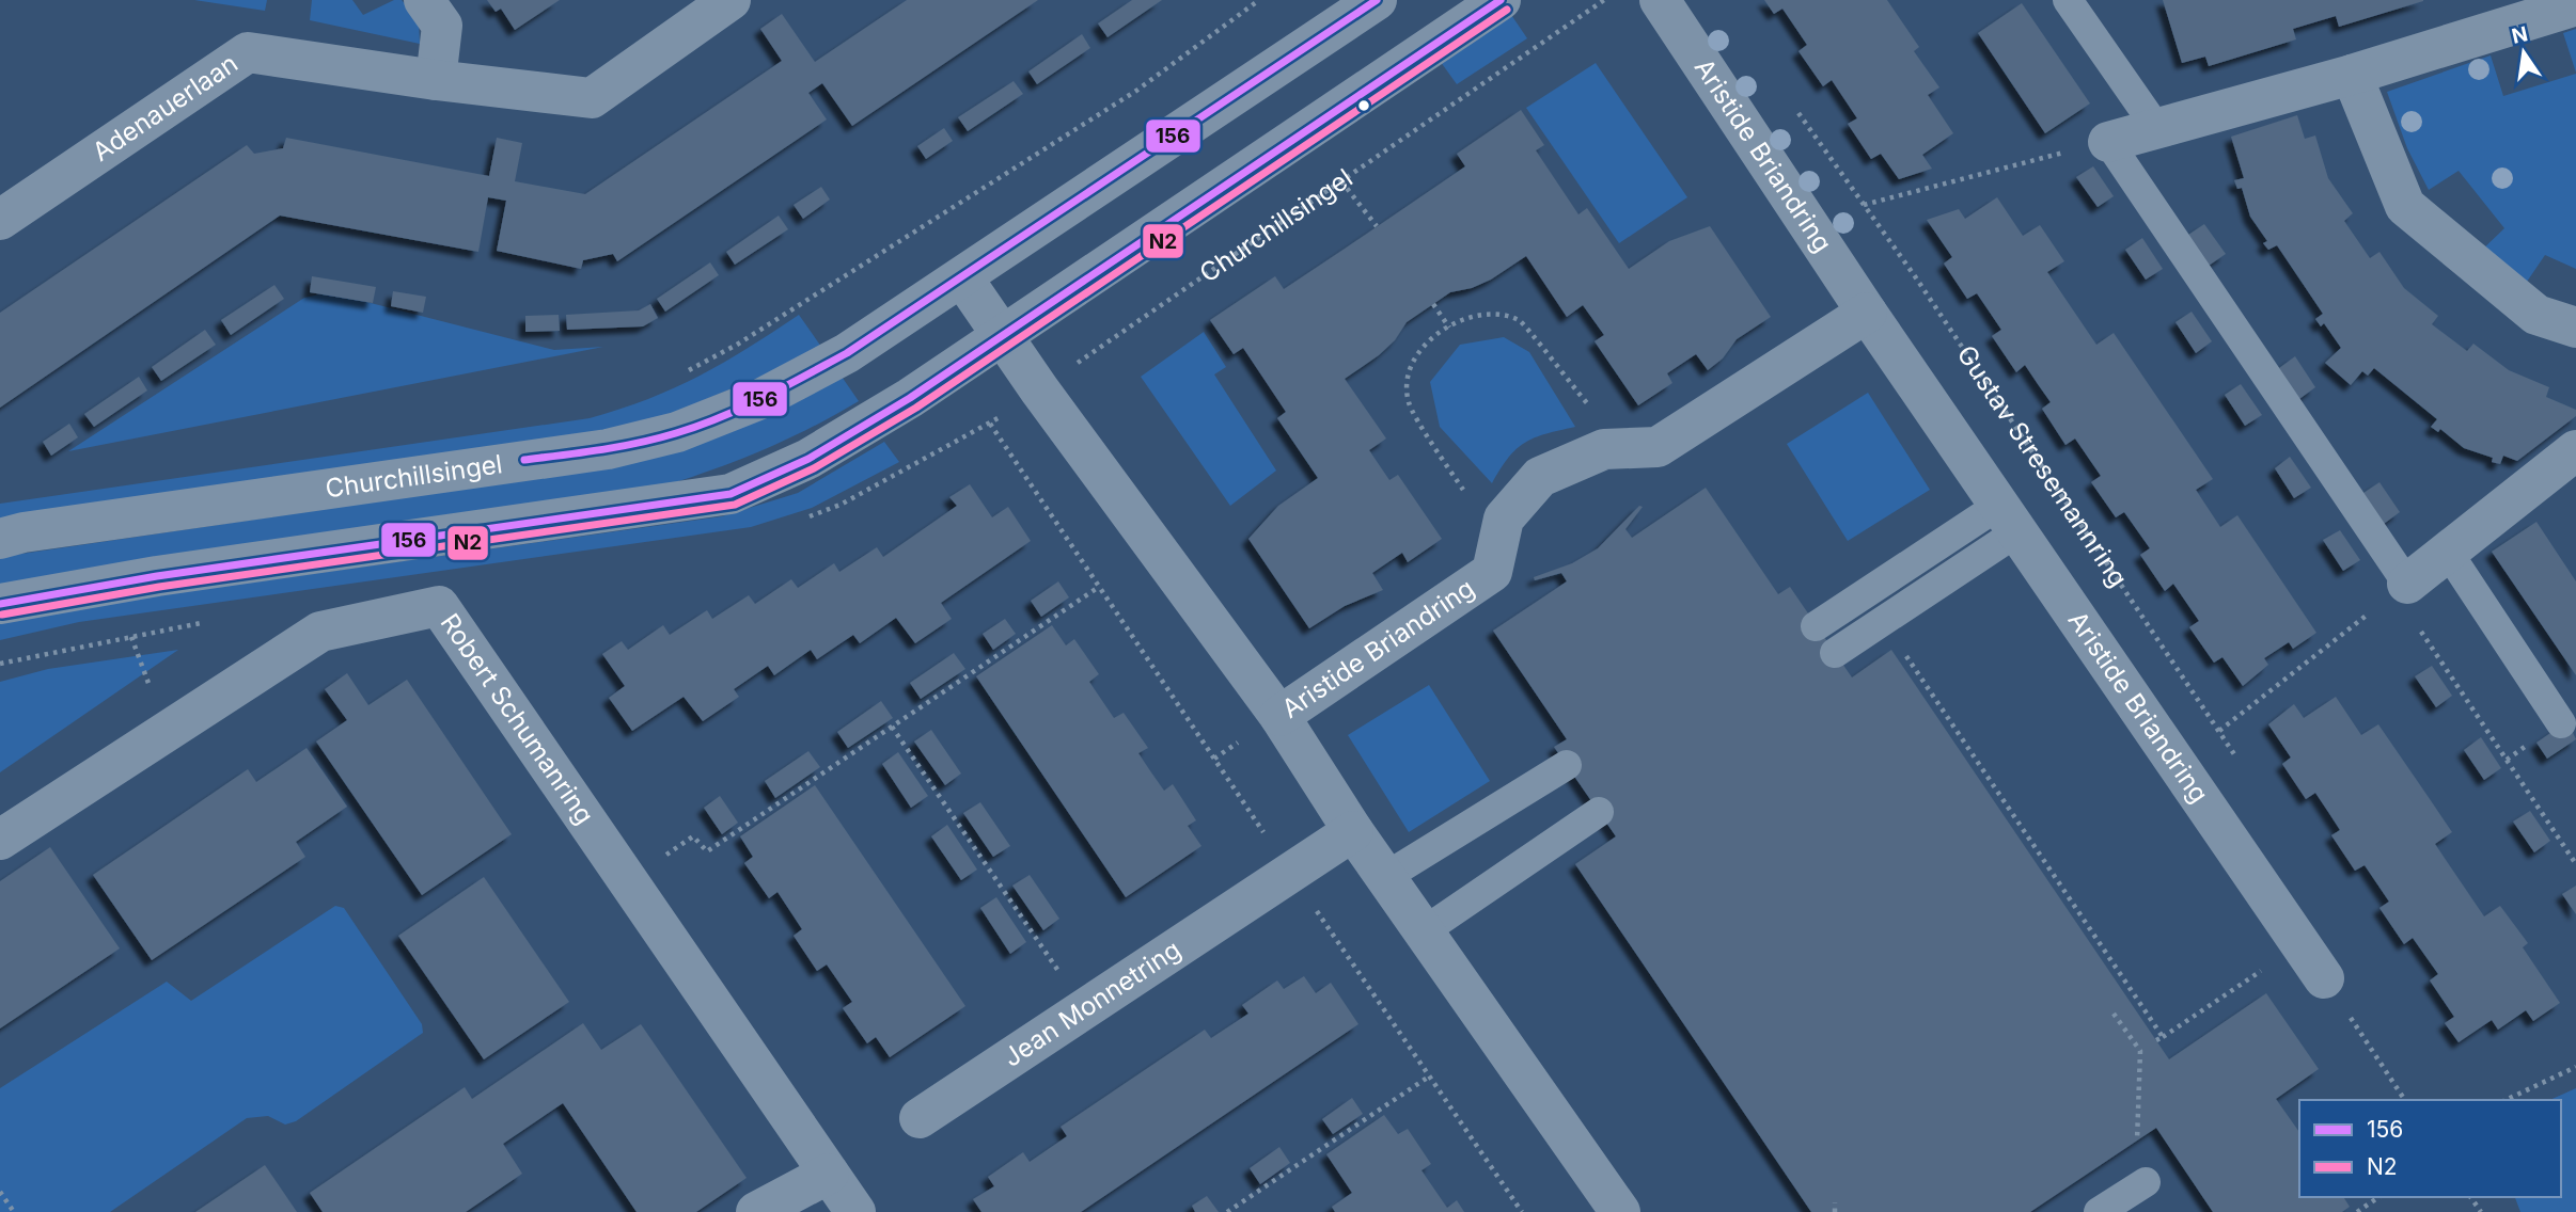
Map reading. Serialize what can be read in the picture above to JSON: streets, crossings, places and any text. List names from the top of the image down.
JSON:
{
  "streets": {
    "street": [
      "Adenauerlaan",
      "Aristide Briandring",
      "Churchillsingel",
      "Robert Schumanring",
      "Jean Monnetring"
    ],
    "path": ["Gustav Stresemannring"]
  },
  "crossings": [
    ["Aristide Briandring", "Churchillsingel"]
  ],
  "lines": ["transit line 156", "transit line N2"],
  "legend": ["156", "N2"],
  "north": "top"
}
